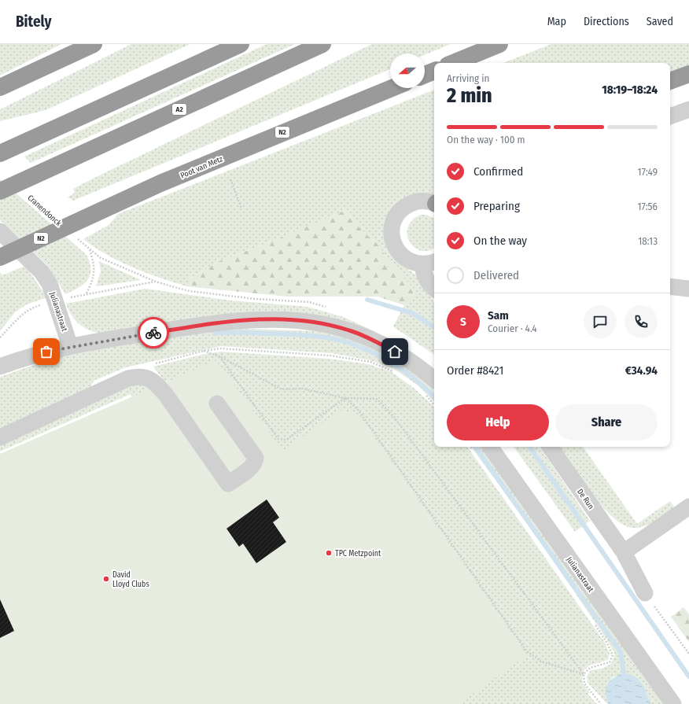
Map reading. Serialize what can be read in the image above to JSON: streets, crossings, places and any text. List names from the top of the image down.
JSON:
{
  "streets": {
    "highway": ["A2", "N2", "Poot van Metz"],
    "street": ["Julianastraat", "De Run"],
    "path": ["Cranendonck"]
  },
  "places": ["TPC Metzpoint", "David Lloyd Clubs"],
  "north": "left",
  "page": {
    "header": "Bitely",
    "nav": ["Map", "Directions", "Saved"],
    "heading": ["2 min", "Arriving in", "18:19–18:24"],
    "panel": [
      "Sam",
      "Courier · 4.4",
      "Order #8421",
      "€34.94"
    ],
    "bar": "On the way · 100 m",
    "list": [
      ["Confirmed", "17:49"],
      ["Preparing", "17:56"],
      ["On the way", "18:13"],
      "Delivered"
    ],
    "round": "S",
    "buttons": ["Help", "Share"]
  }
}
